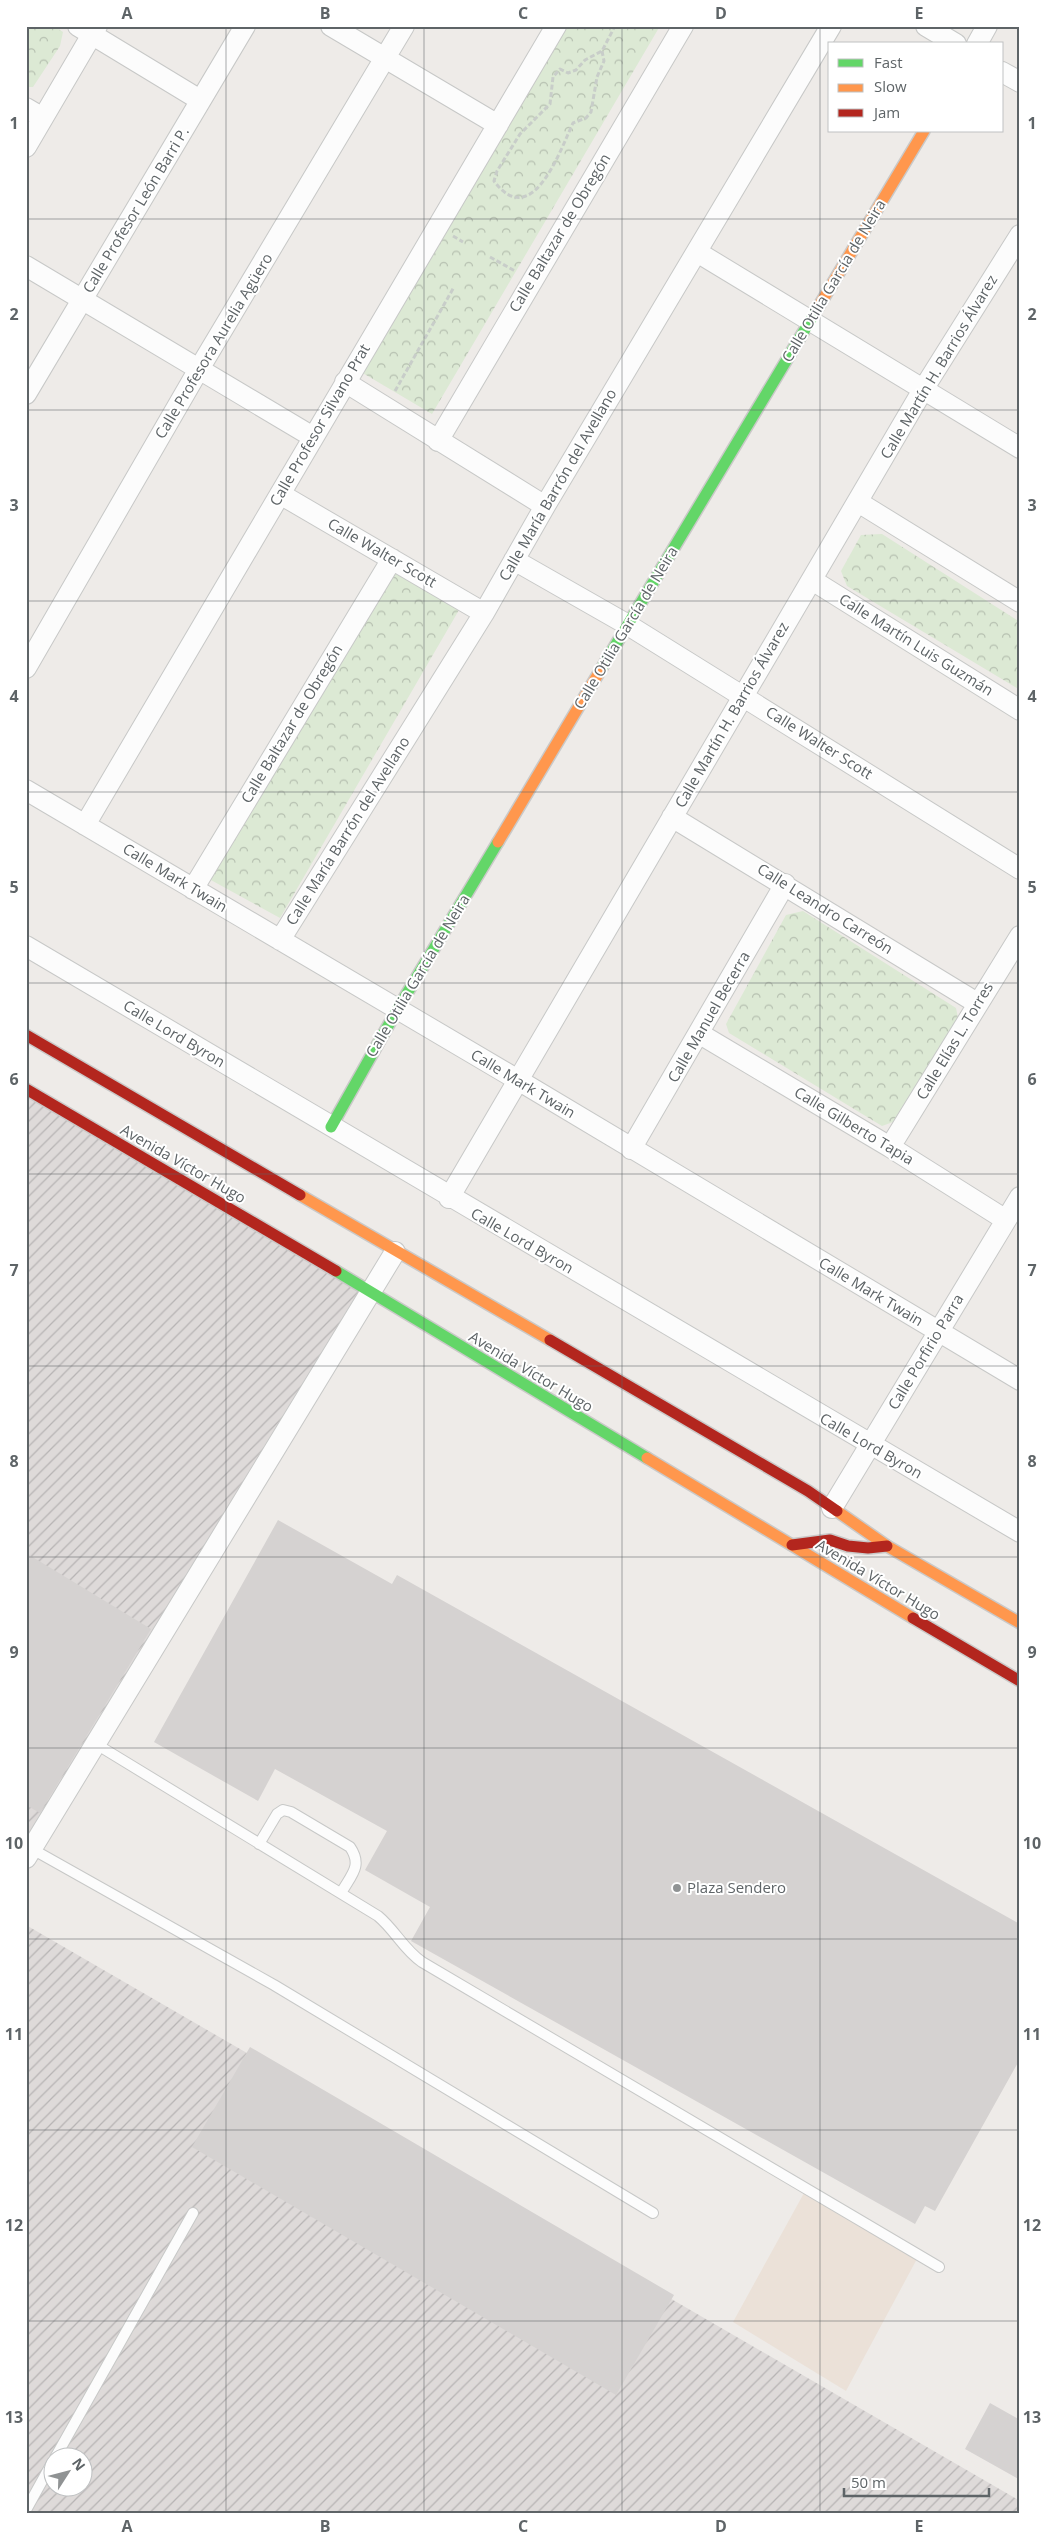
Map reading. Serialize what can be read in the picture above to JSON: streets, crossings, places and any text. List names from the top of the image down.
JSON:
{
  "streets": {
    "street": [
      "Calle Profesor León Barri P.",
      "Calle Baltazar de Obregón",
      "Calle Otilia García de Neira",
      "Calle Profesora Aurelia Agüero",
      "Calle Martín H. Barrios Álvarez",
      "Calle Profesor Silvano Prat",
      "Calle María Barrón del Avellano",
      "Calle Walter Scott",
      "Calle Martín Luis Guzmán",
      "Calle Mark Twain",
      "Calle Leandro Carreón",
      "Calle Manuel Becerra",
      "Calle Lord Byron",
      "Calle Elías L. Torres",
      "Calle Gilberto Tapia",
      "Avenida Víctor Hugo",
      "Calle Porfirio Parra"
    ]
  },
  "crossings": [
    ["Calle Baltazar de Obregón", "Calle Walter Scott"],
    ["Calle Baltazar de Obregón", "Calle Mark Twain"],
    ["Calle Otilia García de Neira", "Calle Walter Scott"],
    ["Calle Otilia García de Neira", "Calle Mark Twain"],
    ["Calle Otilia García de Neira", "Calle Lord Byron"],
    ["Calle Martín H. Barrios Álvarez", "Calle Walter Scott"],
    ["Calle Martín H. Barrios Álvarez", "Calle Martín Luis Guzmán"],
    ["Calle Martín H. Barrios Álvarez", "Calle Mark Twain"],
    ["Calle Martín H. Barrios Álvarez", "Calle Leandro Carreón"],
    ["Calle Martín H. Barrios Álvarez", "Calle Lord Byron"],
    ["Calle Profesor Silvano Prat", "Calle Walter Scott"],
    ["Calle Profesor Silvano Prat", "Calle Mark Twain"],
    ["Calle María Barrón del Avellano", "Calle Walter Scott"],
    ["Calle María Barrón del Avellano", "Calle Mark Twain"],
    ["Calle Mark Twain", "Calle Manuel Becerra"],
    ["Calle Mark Twain", "Calle Porfirio Parra"],
    ["Calle Leandro Carreón", "Calle Manuel Becerra"],
    ["Calle Leandro Carreón", "Calle Elías L. Torres"],
    ["Calle Manuel Becerra", "Calle Gilberto Tapia"],
    ["Calle Lord Byron", "Calle Porfirio Parra"],
    ["Calle Elías L. Torres", "Calle Gilberto Tapia"],
    ["Calle Gilberto Tapia", "Calle Porfirio Parra"],
    ["Avenida Víctor Hugo", "Calle Porfirio Parra"]
  ],
  "places": ["Plaza Sendero"],
  "legend": ["Fast", "Slow", "Jam"],
  "scale_bar": "50 m",
  "north": "top right",
  "grid": {
    "columns": [
      "A",
      "B",
      "C",
      "D",
      "E"
    ],
    "rows": [
      "1",
      "2",
      "3",
      "4",
      "5",
      "6",
      "7",
      "8",
      "9",
      "10",
      "11",
      "12",
      "13"
    ]
  }
}
